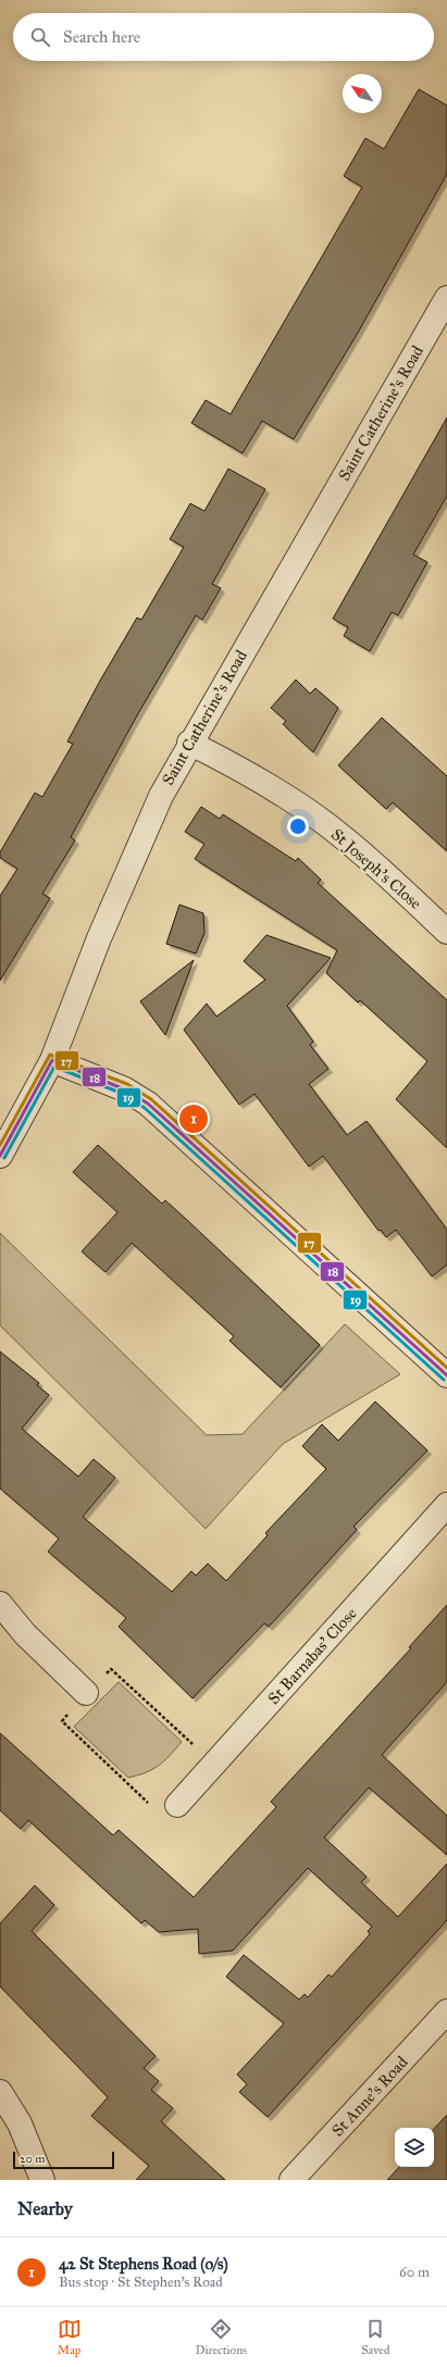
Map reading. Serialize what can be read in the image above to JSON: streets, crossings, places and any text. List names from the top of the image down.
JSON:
{
  "streets": {
    "street": [
      "Saint Catherine's Road",
      "St Joseph's Close",
      "St Barnabas' Close",
      "St Anne's Road"
    ]
  },
  "crossings": [
    ["Saint Catherine's Road", "St Joseph's Close"]
  ],
  "lines": ["transit line 17", "transit line 18", "transit line 19"],
  "scale_bar": "20 m",
  "north": "top left",
  "page": {
    "search": "Search here",
    "pins": "1",
    "scale": "20 m",
    "heading": "Nearby",
    "list": [
      {
        "mark": "1",
        "name": "42 St Stephens Road (o/s)",
        "note": "Bus stop · St Stephen's Road",
        "value": "60 m"
      }
    ],
    "nav": ["Map", "Directions", "Saved"]
  }
}
